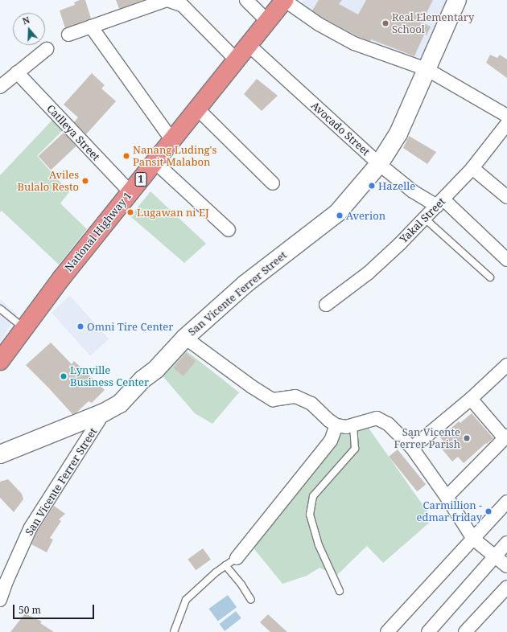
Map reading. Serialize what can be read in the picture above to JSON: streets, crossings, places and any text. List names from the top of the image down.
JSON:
{
  "streets": {
    "highway": ["1", "National Highway 1"],
    "street": [
      "Avocado Street",
      "Catlleya Street",
      "Yakal Street",
      "San Vicente Ferrer Street"
    ]
  },
  "crossings": [
    ["Avocado Street", "Yakal Street"],
    ["Avocado Street", "National Highway 1"],
    ["Avocado Street", "San Vicente Ferrer Street"],
    ["Catlleya Street", "National Highway 1"]
  ],
  "places": [
    "Real Elementary School",
    "Nanang Luding's Pansit Malabon",
    "Aviles Bulalo Resto",
    "Hazelle",
    "Lugawan ni EJ",
    "Averion",
    "Omni Tire Center",
    "Lynville Business Center",
    "San Vicente Ferrer Parish",
    "Carmillion - edmar friday"
  ],
  "scale_bar": "50 m",
  "north": "top"
}
